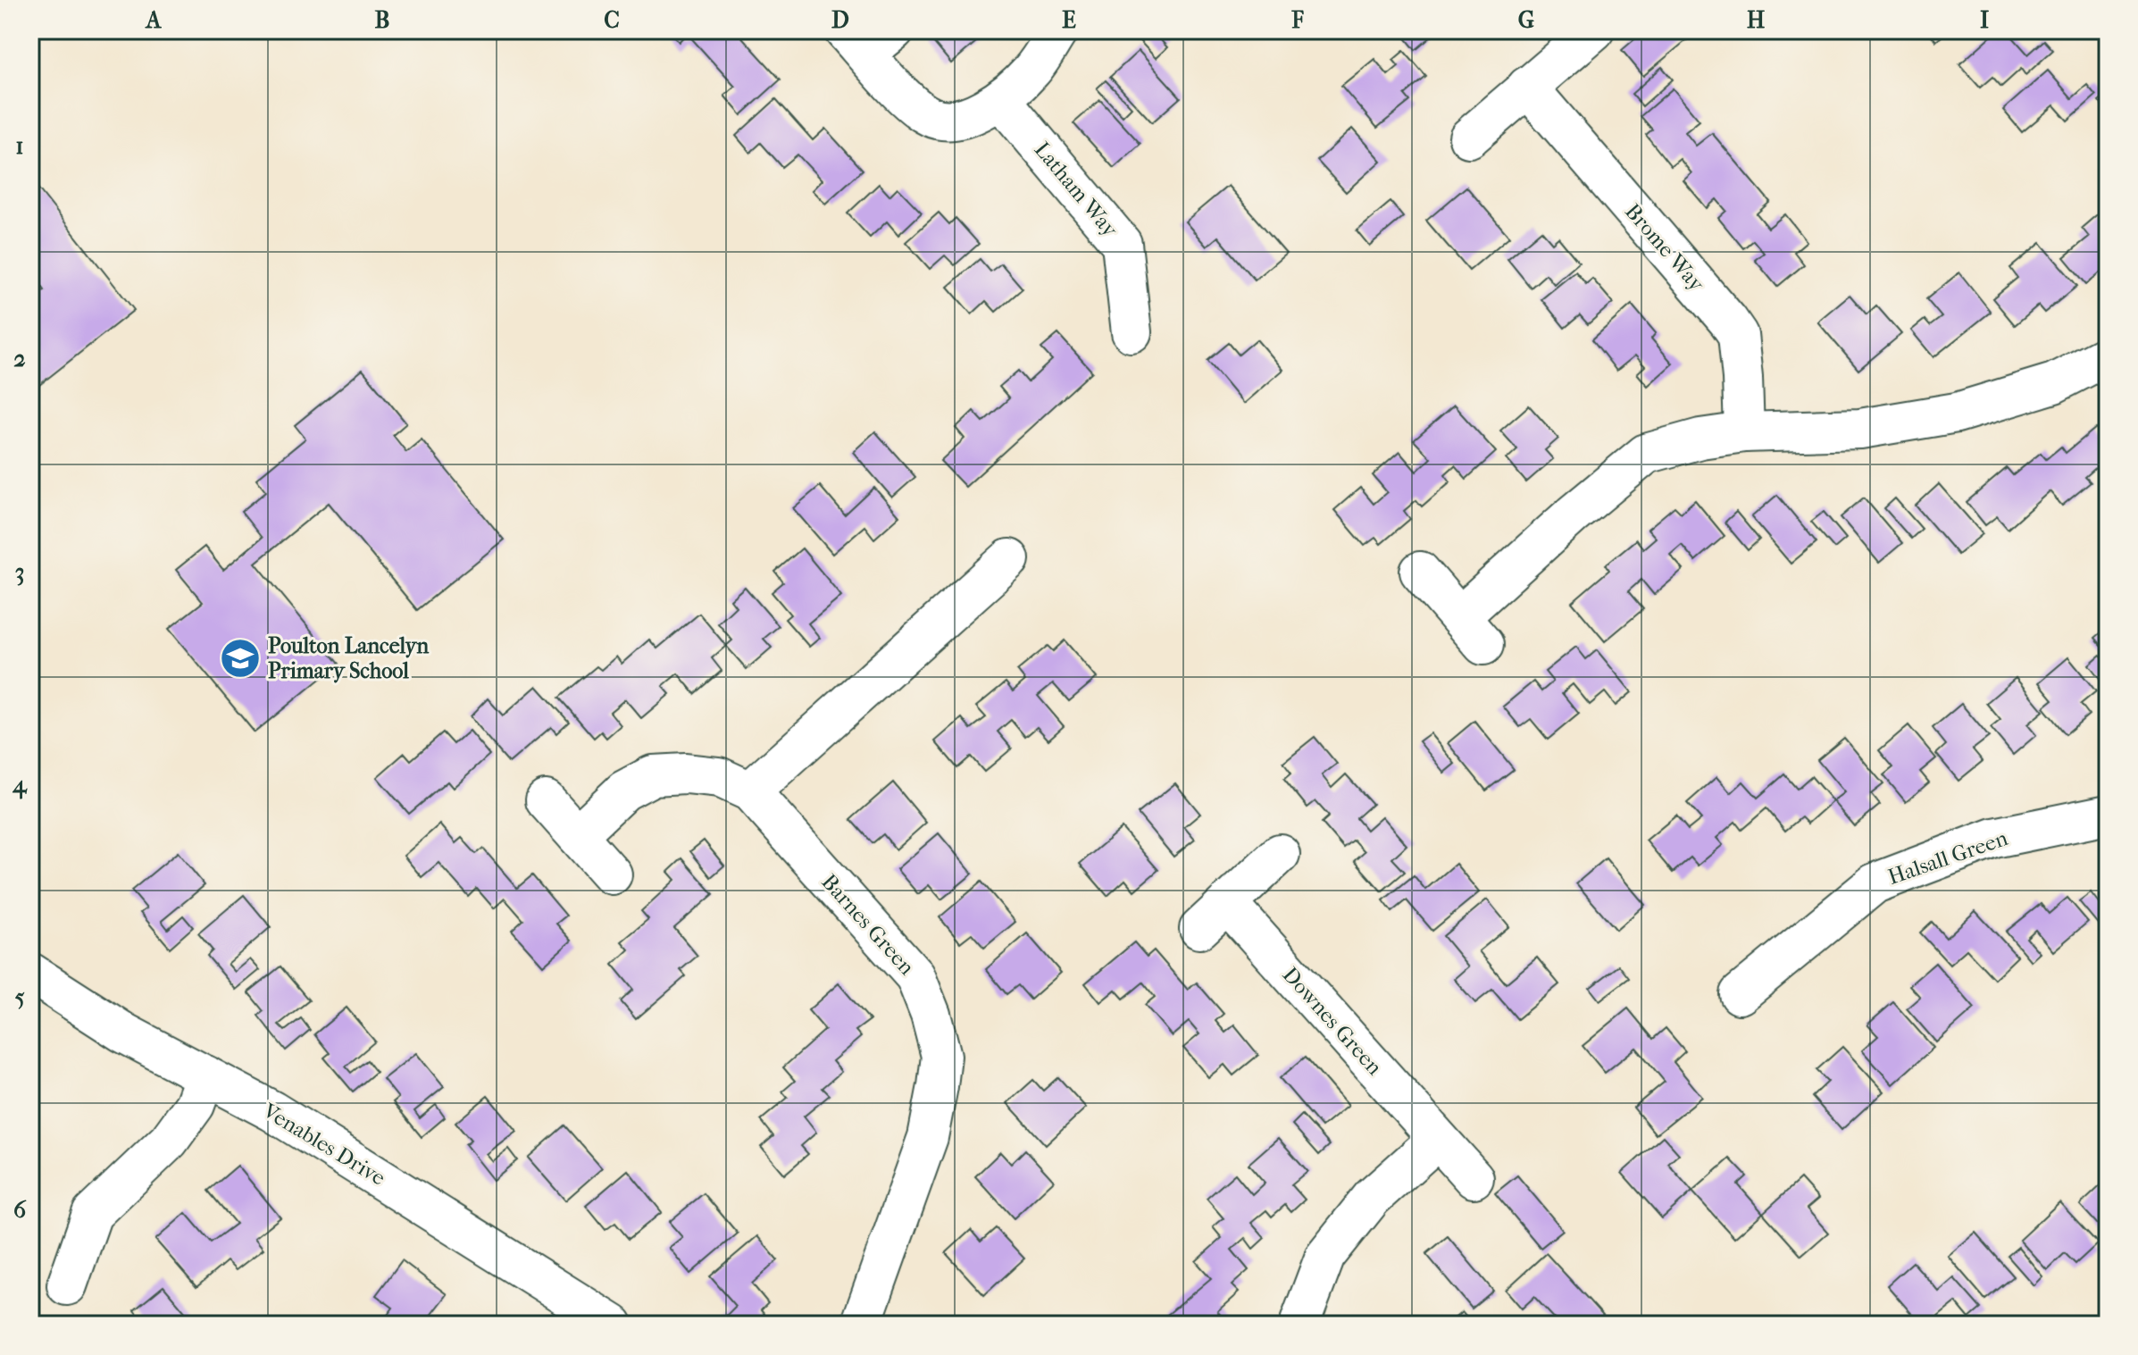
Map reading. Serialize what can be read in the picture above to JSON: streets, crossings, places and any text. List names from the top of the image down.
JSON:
{
  "streets": {
    "street": [
      "Latham Way",
      "Brome Way",
      "Halsall Green",
      "Barnes Green",
      "Downes Green",
      "Venables Drive"
    ]
  },
  "places": {
    "school or university": ["Poulton Lancelyn Primary School"]
  },
  "grid": {
    "columns": [
      "A",
      "B",
      "C",
      "D",
      "E",
      "F",
      "G",
      "H",
      "I"
    ],
    "rows": [
      "1",
      "2",
      "3",
      "4",
      "5",
      "6"
    ]
  }
}
